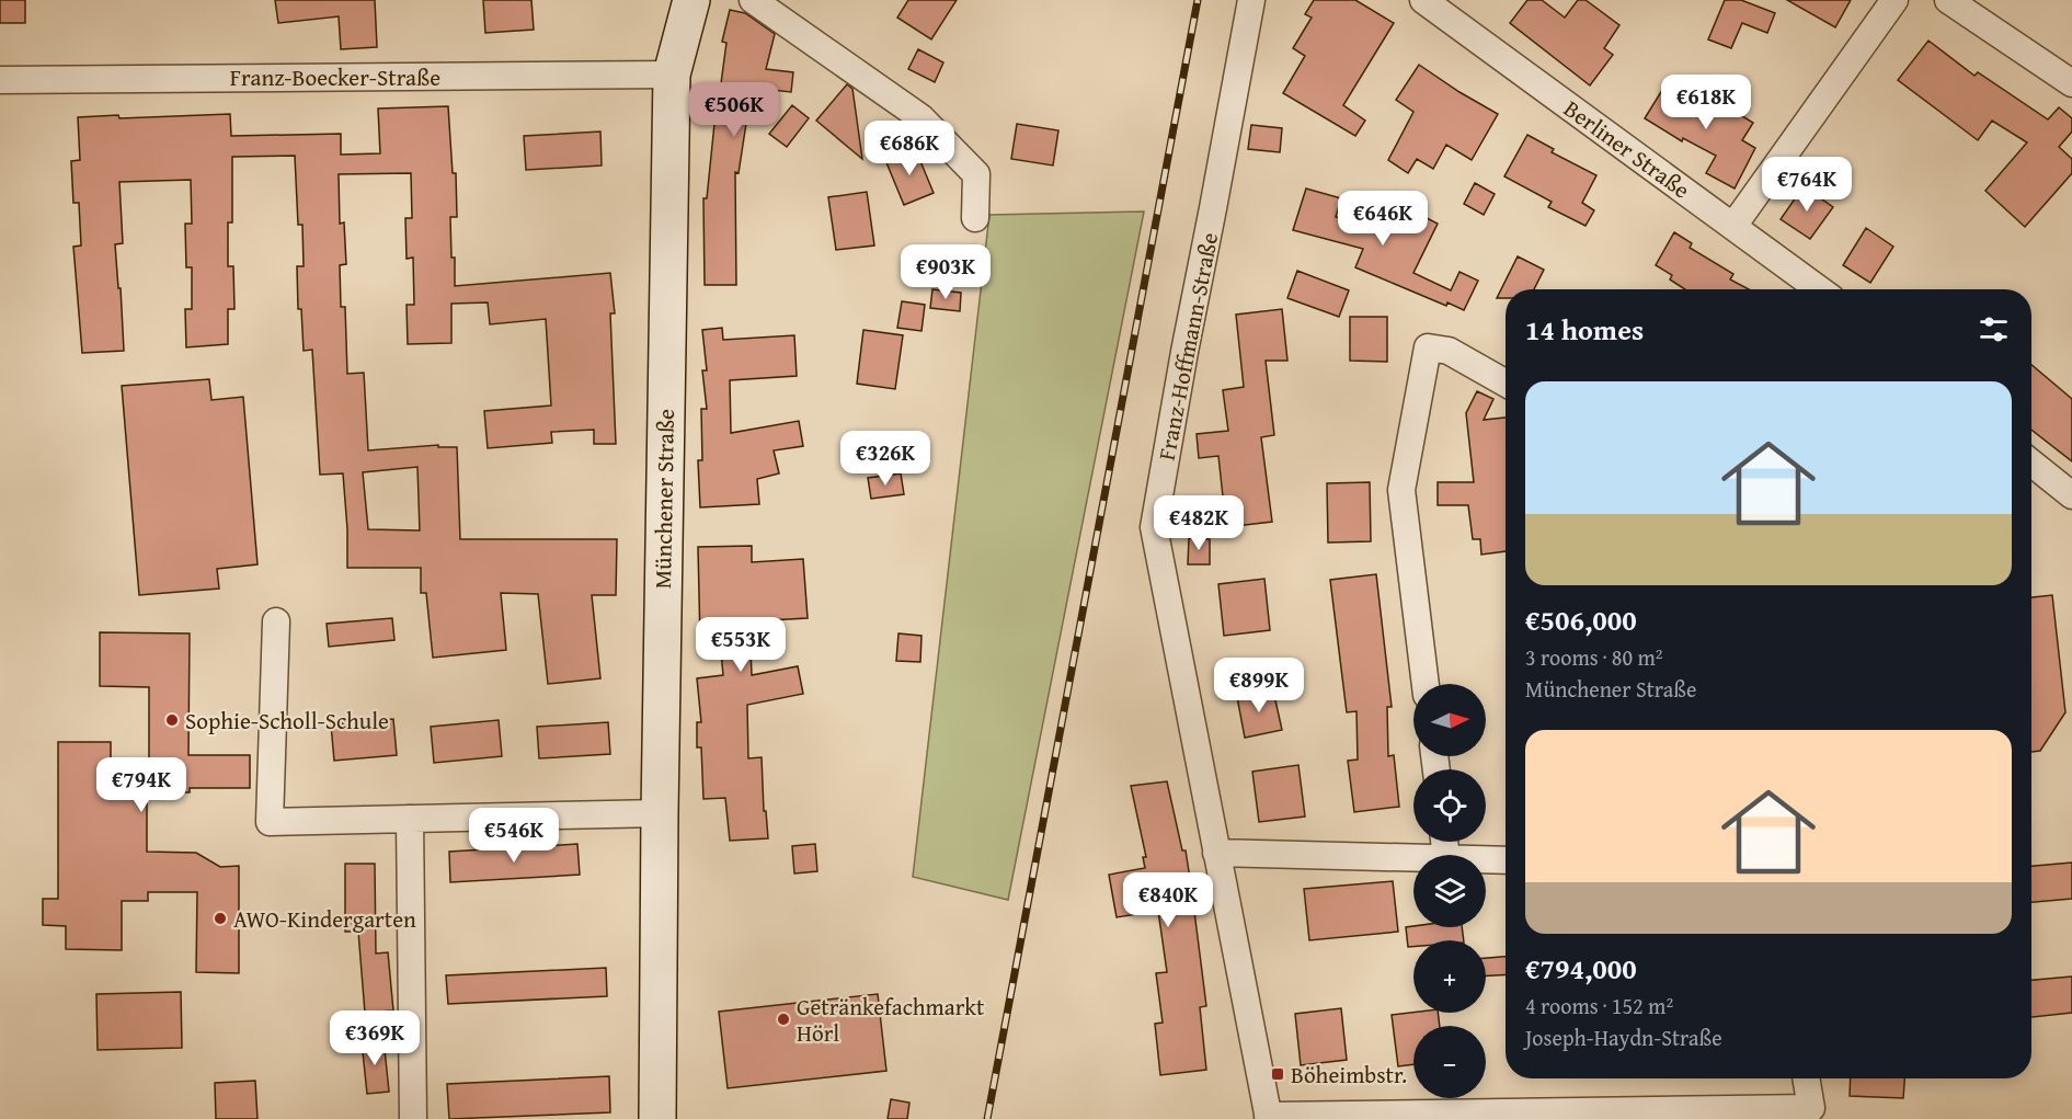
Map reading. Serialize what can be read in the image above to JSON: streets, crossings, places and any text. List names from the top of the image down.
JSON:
{
  "streets": {
    "main road": ["Münchener Straße"],
    "street": ["Franz-Boecker-Straße", "Berliner Straße", "Franz-Hoffmann-Straße"]
  },
  "crossings": [
    ["Franz-Boecker-Straße", "Münchener Straße"]
  ],
  "places": {
    "other": ["Sophie-Scholl-Schule", "AWO-Kindergarten", "Getränkefachmarkt Hörl"],
    "transit": ["Böheimbstr."]
  },
  "north": "right",
  "page": {
    "price": [
      "€618K",
      "€506K",
      "€686K",
      "€764K",
      "€646K",
      "€903K",
      "€326K",
      "€482K",
      "€553K",
      "€899K",
      "€794K",
      "€546K",
      "€840K",
      "€369K"
    ],
    "heading": "14 homes",
    "list": [
      {
        "name": "€506,000",
        "note": "3 rooms · 80 m² · Münchener Straße"
      },
      {
        "name": "€794,000",
        "note": "4 rooms · 152 m² · Joseph-Haydn-Straße"
      }
    ],
    "map_buttons": ["+", "−"]
  }
}
